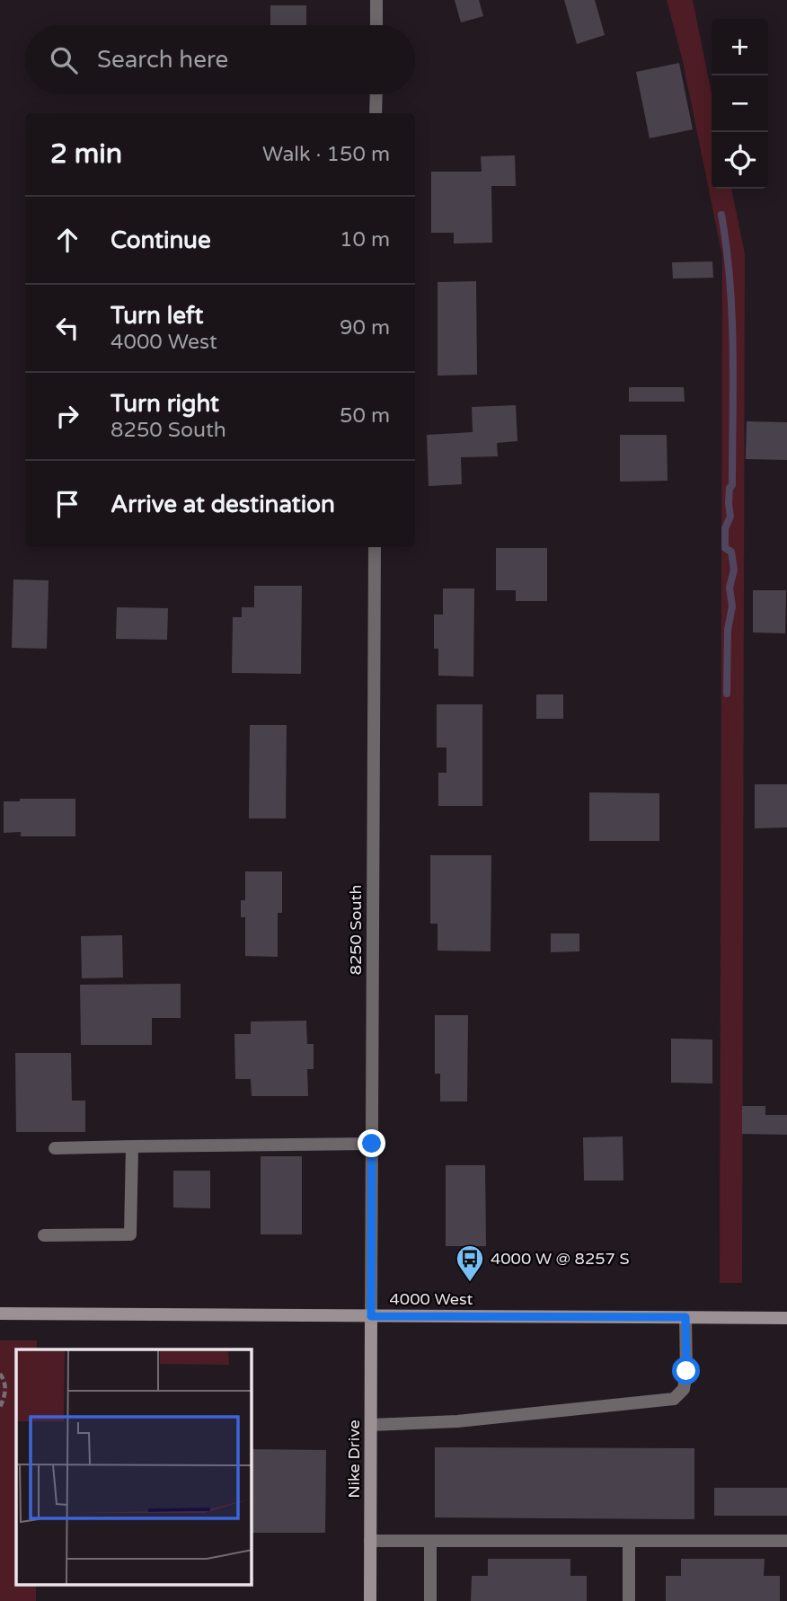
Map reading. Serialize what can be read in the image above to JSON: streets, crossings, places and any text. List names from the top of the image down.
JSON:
{
  "streets": {
    "main road": ["4000 West", "Nike Drive"],
    "street": ["8250 South"]
  },
  "crossings": [
    ["8250 South", "4000 West"],
    ["8250 South", "Nike Drive"],
    ["4000 West", "Nike Drive"]
  ],
  "places": {
    "bus stop": ["4000 W @ 8257 S"]
  },
  "page": {
    "map_buttons": ["+", "−"],
    "search": "Search here",
    "heading": ["2 min", "Walk · 150 m"],
    "list": [
      ["Continue", "10 m"],
      ["Turn left", "4000 West", "90 m"],
      ["Turn right", "8250 South", "50 m"],
      "Arrive at destination"
    ]
  }
}
